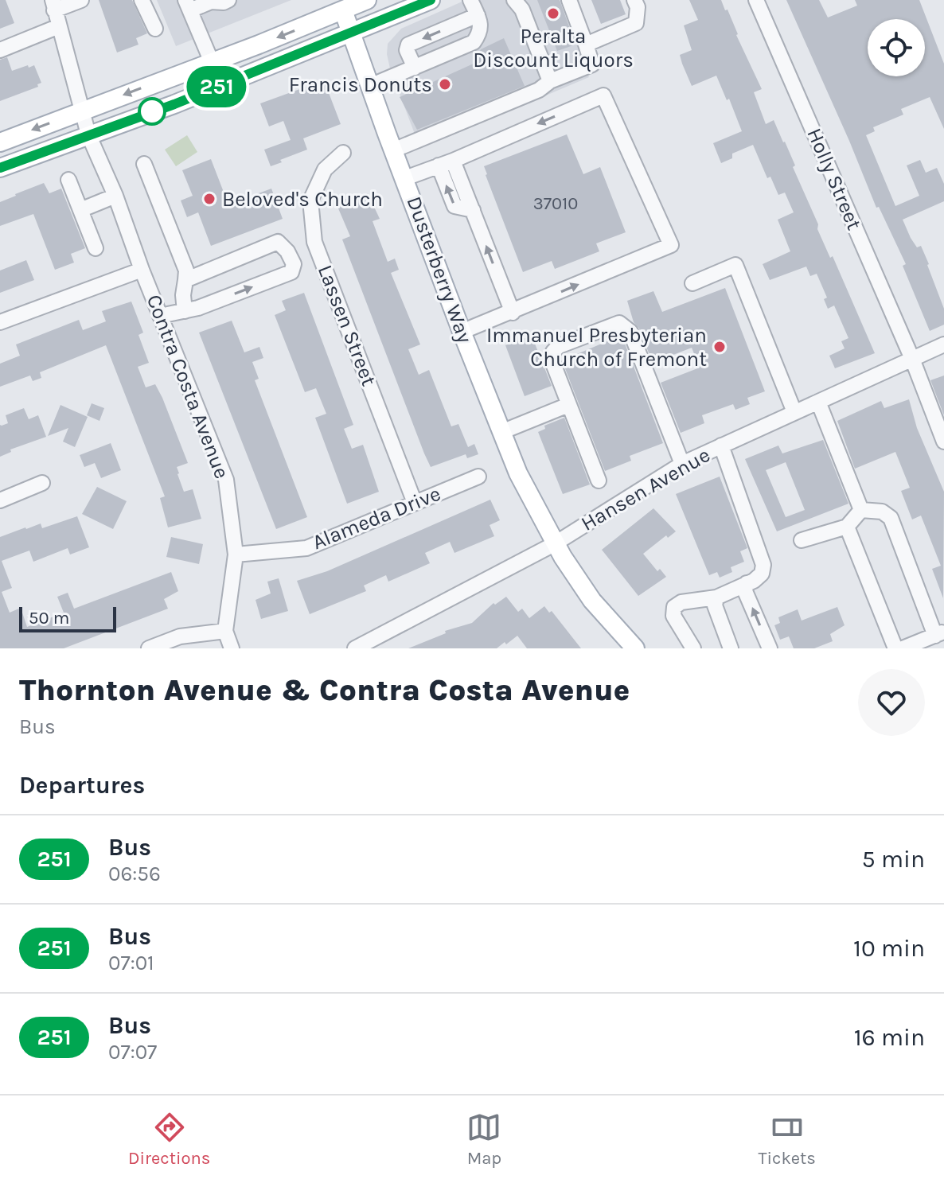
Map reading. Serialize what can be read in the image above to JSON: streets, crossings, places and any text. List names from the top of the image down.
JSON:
{
  "streets": {
    "main road": ["Dusterberry Way"],
    "street": [
      "Holly Street",
      "Lassen Street",
      "Contra Costa Avenue",
      "Hansen Avenue",
      "Alameda Drive"
    ]
  },
  "crossings": [
    ["Holly Street", "Hansen Avenue"],
    ["Dusterberry Way", "Hansen Avenue"],
    ["Lassen Street", "Alameda Drive"],
    ["Contra Costa Avenue", "Alameda Drive"]
  ],
  "places": [
    "Peralta Discount Liquors",
    "Francis Donuts",
    "Beloved's Church",
    "Immanuel Presbyterian Church of Fremont"
  ],
  "lines": ["bus line 251"],
  "house_numbers": ["37010"],
  "scale_bar": "50 m",
  "page": {
    "on_map": "251",
    "scale": "50 m",
    "heading": [
      ["Thornton Avenue & Contra Costa Avenue", "Bus"],
      "Departures"
    ],
    "list": [
      {
        "mark": "251",
        "name": "Bus",
        "note": "06:56",
        "value": "5 min"
      },
      {
        "mark": "251",
        "name": "Bus",
        "note": "07:01",
        "value": "10 min"
      },
      {
        "mark": "251",
        "name": "Bus",
        "note": "07:07",
        "value": "16 min"
      }
    ],
    "tabs": ["Directions", "Map", "Tickets"]
  }
}
